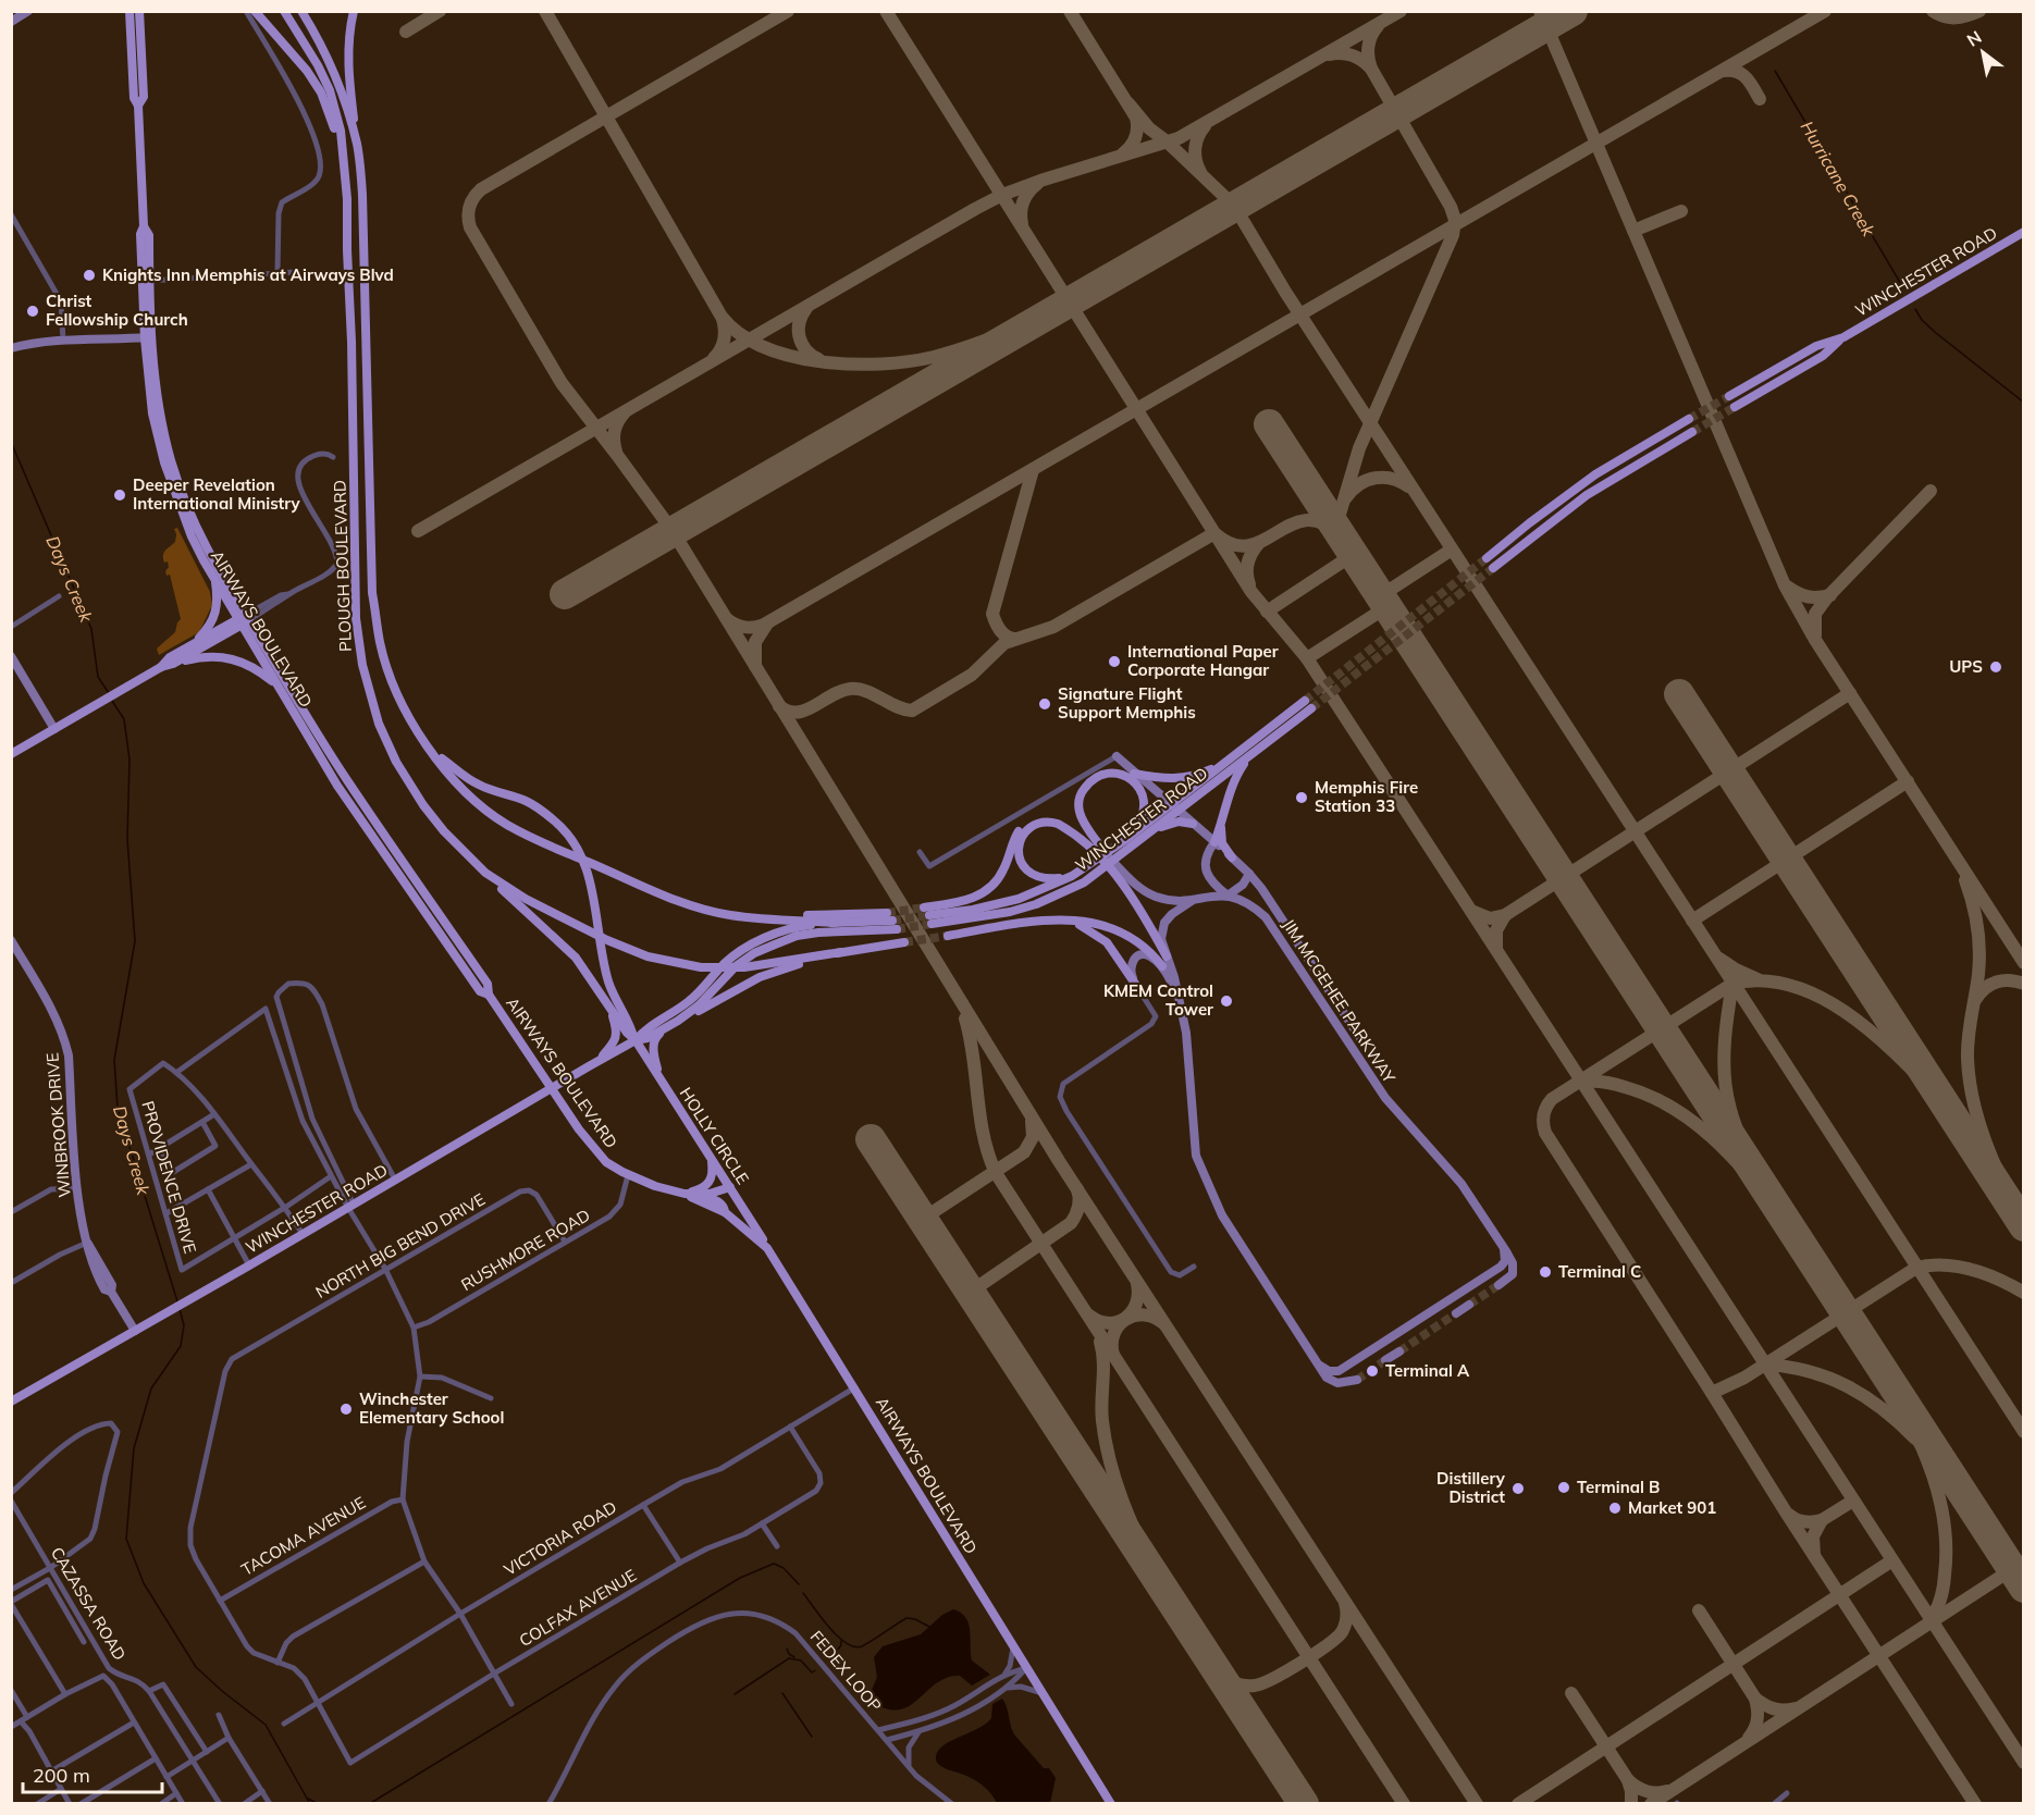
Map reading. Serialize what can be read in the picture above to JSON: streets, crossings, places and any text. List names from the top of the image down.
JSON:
{
  "streets": {
    "main road": [
      "WINCHESTER ROAD",
      "PLOUGH BOULEVARD",
      "AIRWAYS BOULEVARD",
      "JIM MCGEHEE PARKWAY",
      "WINBROOK DRIVE",
      "HOLLY CIRCLE"
    ],
    "street": [
      "PROVIDENCE DRIVE",
      "NORTH BIG BEND DRIVE",
      "RUSHMORE ROAD",
      "TACOMA AVENUE",
      "VICTORIA ROAD",
      "CAZASSA ROAD",
      "COLFAX AVENUE",
      "FEDEX LOOP"
    ]
  },
  "crossings": [
    ["WINCHESTER ROAD", "AIRWAYS BOULEVARD"],
    ["WINCHESTER ROAD", "WINBROOK DRIVE"],
    ["WINCHESTER ROAD", "HOLLY CIRCLE"],
    ["AIRWAYS BOULEVARD", "HOLLY CIRCLE"],
    ["AIRWAYS BOULEVARD", "RUSHMORE ROAD"],
    ["AIRWAYS BOULEVARD", "VICTORIA ROAD"],
    ["NORTH BIG BEND DRIVE", "RUSHMORE ROAD"],
    ["NORTH BIG BEND DRIVE", "TACOMA AVENUE"],
    ["VICTORIA ROAD", "COLFAX AVENUE"]
  ],
  "water": ["Hurricane Creek", "Days Creek"],
  "places": [
    "Knights Inn Memphis at Airways Blvd",
    "Christ Fellowship Church",
    "Deeper Revelation International Ministry",
    "International Paper Corporate Hangar",
    "UPS",
    "Signature Flight Support Memphis",
    "Memphis Fire Station 33",
    "KMEM Control Tower",
    "Terminal C",
    "Terminal A",
    "Winchester Elementary School",
    "Terminal B",
    "Distillery District",
    "Market 901"
  ],
  "scale_bar": "200 m",
  "north": "top left"
}
